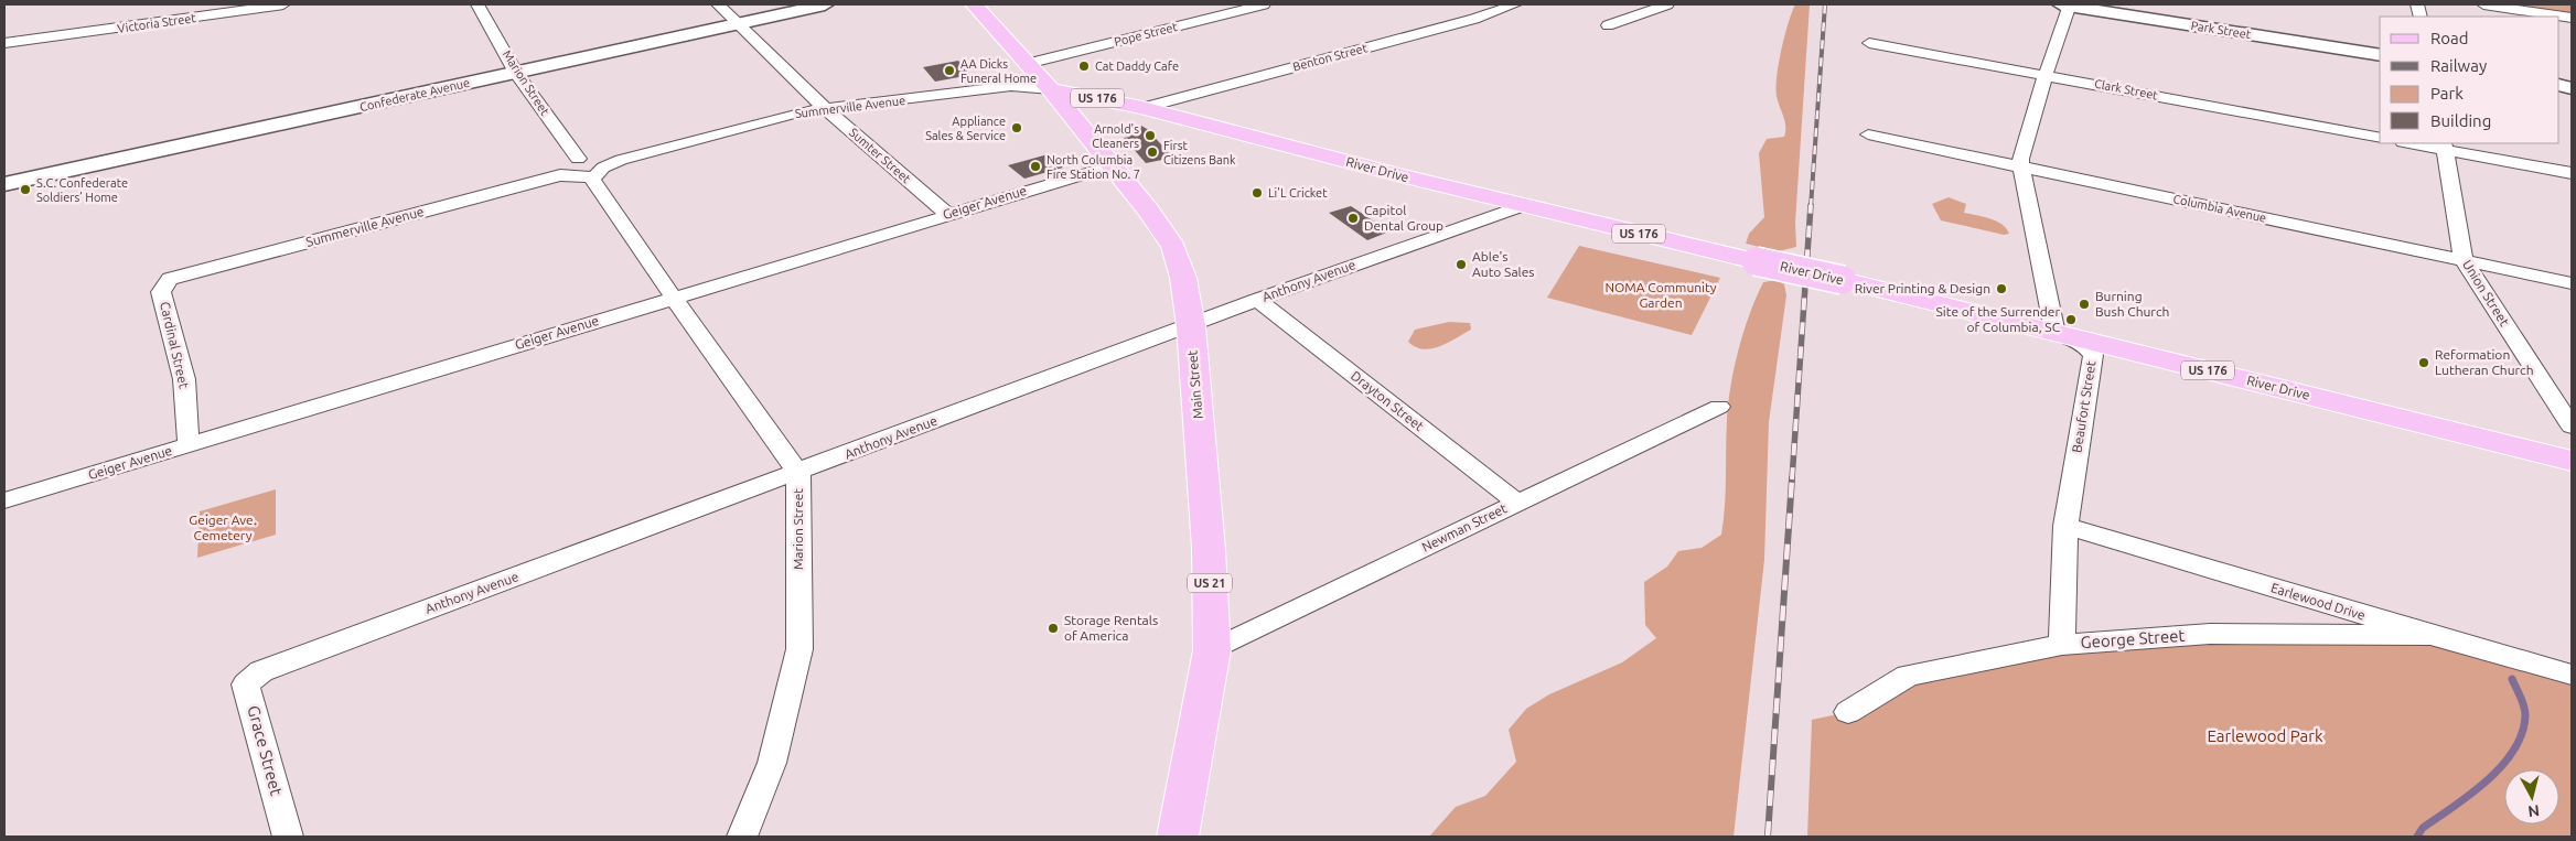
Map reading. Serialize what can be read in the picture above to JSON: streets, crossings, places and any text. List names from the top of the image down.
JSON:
{
  "streets": {
    "main road": [
      "US 176",
      "River Drive",
      "Main Street",
      "US 21"
    ],
    "street": [
      "Victoria Street",
      "Park Street",
      "Pope Street",
      "Benton Street",
      "Marion Street",
      "Clark Street",
      "Confederate Avenue",
      "Summerville Avenue",
      "Sumter Street",
      "Geiger Avenue",
      "Columbia Avenue",
      "Anthony Avenue",
      "Union Street",
      "Cardinal Street",
      "Drayton Street",
      "Beaufort Street",
      "Newman Street",
      "Earlewood Drive",
      "George Street",
      "Grace Street"
    ]
  },
  "crossings": [
    ["Pope Street", "Main Street"],
    ["Benton Street", "River Drive"],
    ["Marion Street", "Confederate Avenue"],
    ["Marion Street", "Geiger Avenue"],
    ["Marion Street", "Anthony Avenue"],
    ["Confederate Avenue", "Sumter Street"],
    ["Summerville Avenue", "Sumter Street"],
    ["Summerville Avenue", "River Drive"],
    ["Summerville Avenue", "Cardinal Street"],
    ["Summerville Avenue", "Main Street"],
    ["Sumter Street", "Geiger Avenue"],
    ["River Drive", "Anthony Avenue"],
    ["River Drive", "Main Street"],
    ["River Drive", "Beaufort Street"],
    ["Geiger Avenue", "Cardinal Street"],
    ["Geiger Avenue", "Main Street"],
    ["Columbia Avenue", "Union Street"],
    ["Anthony Avenue", "Main Street"],
    ["Anthony Avenue", "Drayton Street"],
    ["Anthony Avenue", "Grace Street"],
    ["Main Street", "Newman Street"],
    ["Drayton Street", "Newman Street"],
    ["Beaufort Street", "Earlewood Drive"],
    ["Beaufort Street", "George Street"],
    ["Earlewood Drive", "George Street"]
  ],
  "parks": ["NOMA Community Garden", "Geiger Ave. Cemetery", "Earlewood Park"],
  "places": [
    "Cat Daddy Cafe",
    "AA Dicks Funeral Home",
    "Appliance Sales & Service",
    "Arnold's Cleaners",
    "First Citizens Bank",
    "North Columbia Fire Station No. 7",
    "S.C. Confederate Soldiers’ Home",
    "Li'L Cricket",
    "Capitol Dental Group",
    "Able's Auto Sales",
    "River Printing & Design",
    "Burning Bush Church",
    "Site of the Surrender of Columbia, SC",
    "Reformation Lutheran Church",
    "Storage Rentals of America"
  ],
  "legend": [
    "Road",
    "Railway",
    "Park",
    "Building"
  ],
  "north": "bottom"
}
